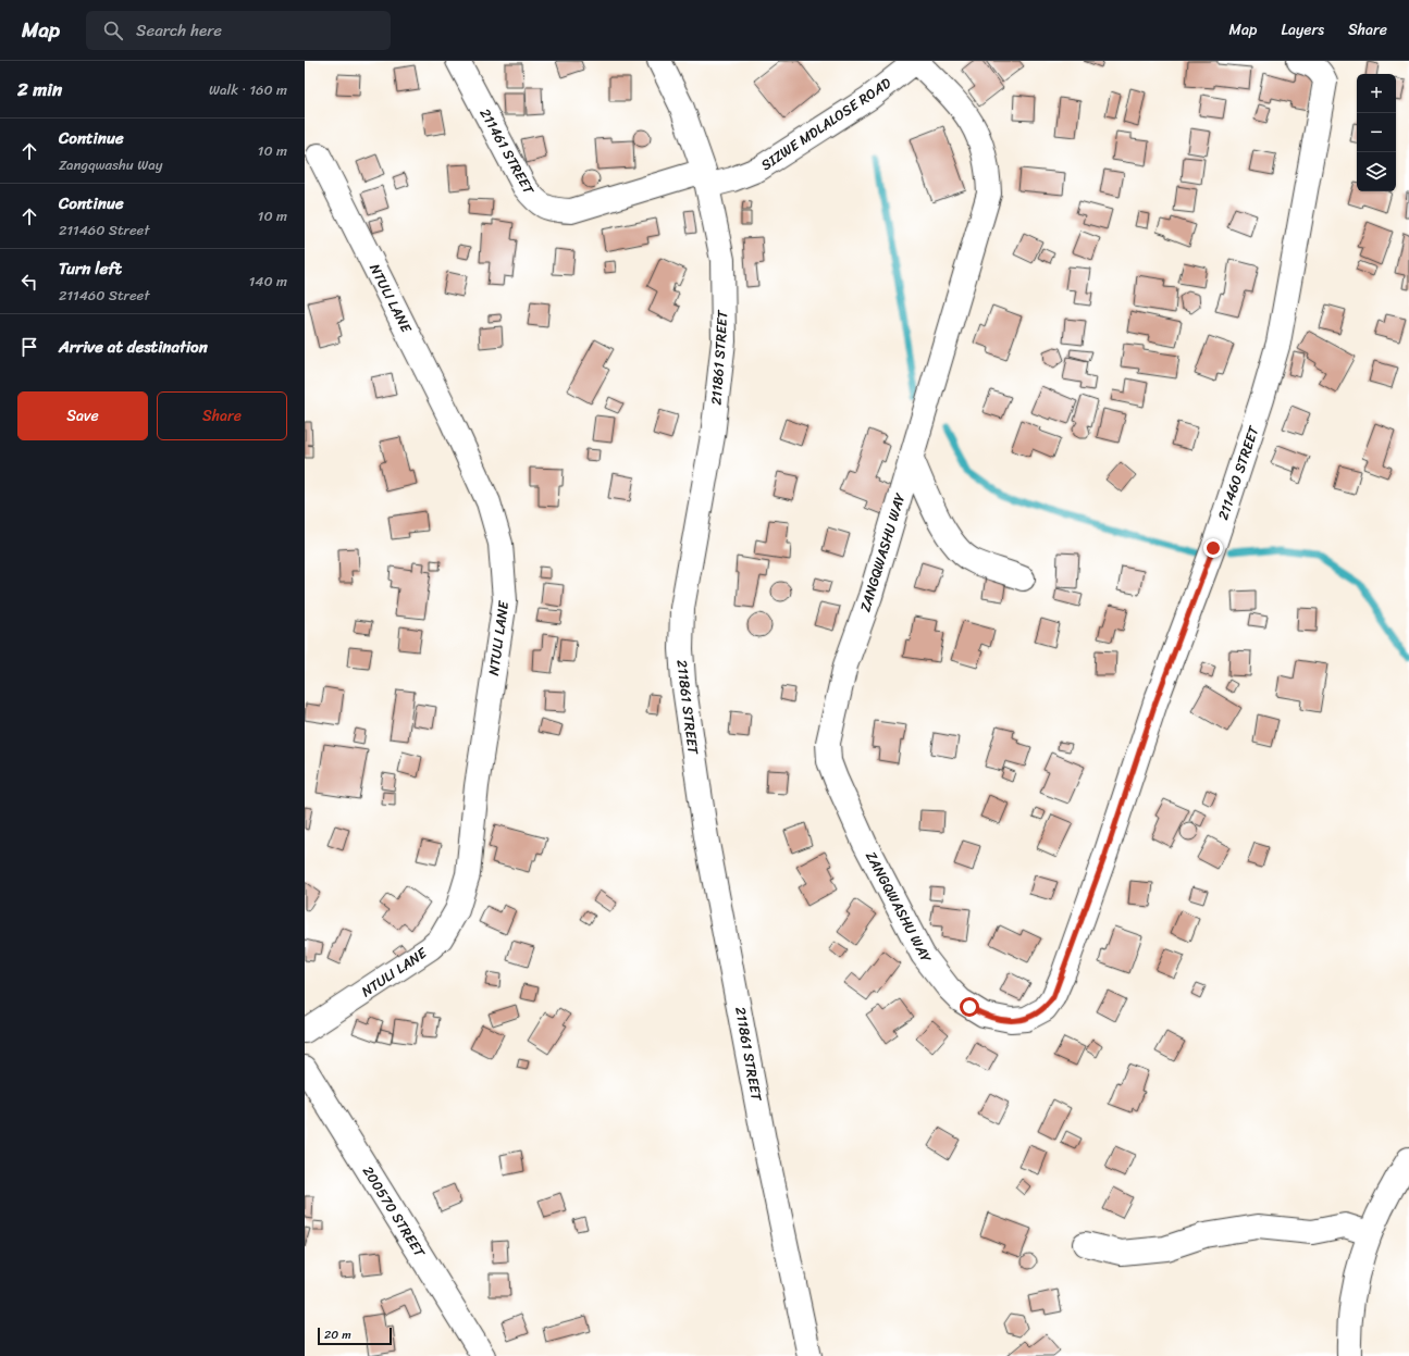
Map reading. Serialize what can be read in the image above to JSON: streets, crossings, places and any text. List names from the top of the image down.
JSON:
{
  "streets": {
    "street": [
      "SIZWE MDLALOSE ROAD",
      "211461 STREET",
      "NTULI LANE",
      "211861 STREET",
      "211460 STREET",
      "ZANGQWASHU WAY",
      "200570 STREET"
    ]
  },
  "crossings": [
    ["SIZWE MDLALOSE ROAD", "211461 STREET"],
    ["SIZWE MDLALOSE ROAD", "211861 STREET"],
    ["SIZWE MDLALOSE ROAD", "ZANGQWASHU WAY"],
    ["211461 STREET", "211861 STREET"],
    ["211460 STREET", "ZANGQWASHU WAY"]
  ],
  "scale_bar": "20 m",
  "page": {
    "header": "Map",
    "search": "Search here",
    "nav": ["Map", "Layers", "Share"],
    "heading": ["2 min", "Walk · 160 m"],
    "map_buttons": ["+", "−"],
    "list": [
      ["Continue", "Zangqwashu Way", "10 m"],
      ["Continue", "211460 Street", "10 m"],
      ["Turn left", "211460 Street", "140 m"],
      "Arrive at destination"
    ],
    "buttons": ["Save", "Share"],
    "scale": "20 m"
  }
}
